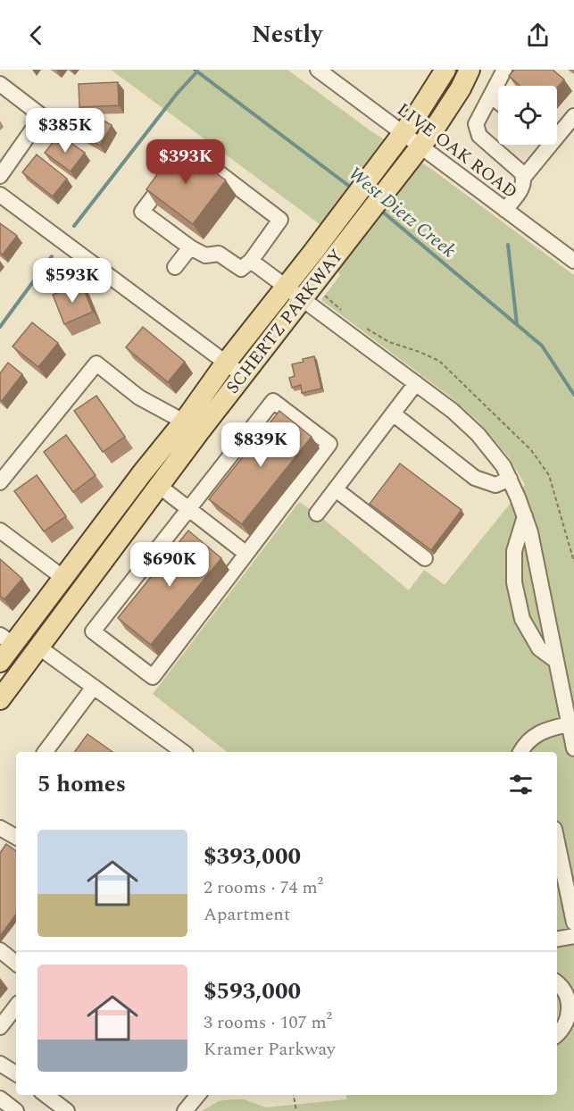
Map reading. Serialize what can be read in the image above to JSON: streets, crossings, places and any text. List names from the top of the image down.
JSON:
{
  "streets": {
    "main road": ["SCHERTZ PARKWAY"],
    "street": ["LIVE OAK ROAD"]
  },
  "crossings": [
    ["LIVE OAK ROAD", "SCHERTZ PARKWAY"]
  ],
  "water": ["West Dietz Creek"],
  "page": {
    "header": "Nestly",
    "price": [
      "$385K",
      "$393K",
      "$593K",
      "$839K",
      "$690K"
    ],
    "heading": "5 homes",
    "list": [
      {
        "name": "$393,000",
        "note": "2 rooms · 74 m² · Apartment"
      },
      {
        "name": "$593,000",
        "note": "3 rooms · 107 m² · Kramer Parkway"
      }
    ]
  }
}
